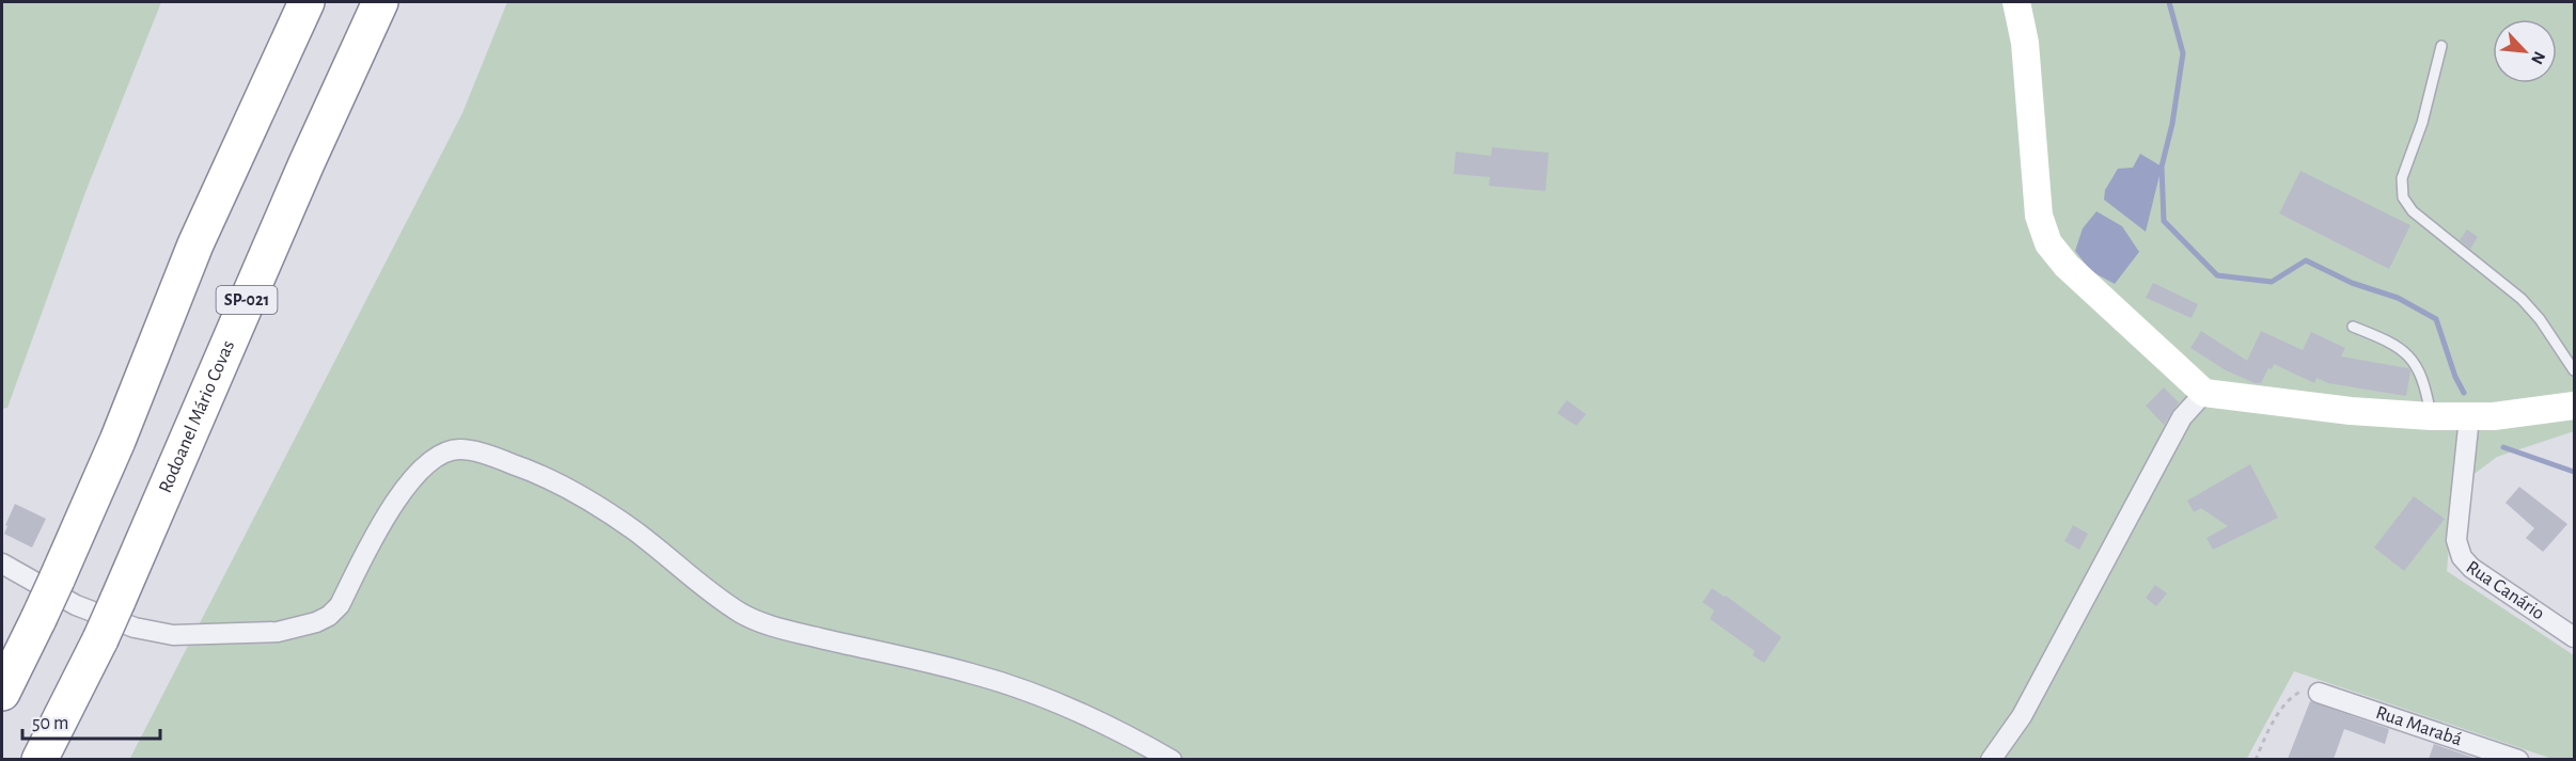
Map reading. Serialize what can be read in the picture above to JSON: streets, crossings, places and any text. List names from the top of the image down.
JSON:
{
  "streets": {
    "highway": ["SP-021", "Rodoanel Mário Covas"],
    "street": ["Rua Canário", "Rua Marabá"]
  },
  "scale_bar": "50 m",
  "north": "bottom right"
}
